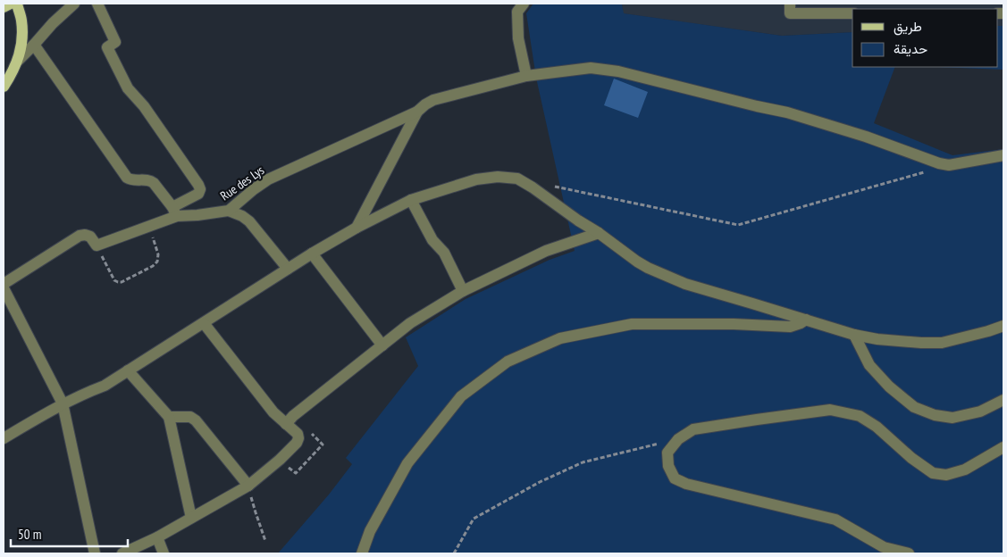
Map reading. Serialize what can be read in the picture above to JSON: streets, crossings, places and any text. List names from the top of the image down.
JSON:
{
  "streets": {
    "street": ["Rue des Lys"]
  },
  "legend": ["طريق", "حديقة"],
  "scale_bar": "50 m"
}
